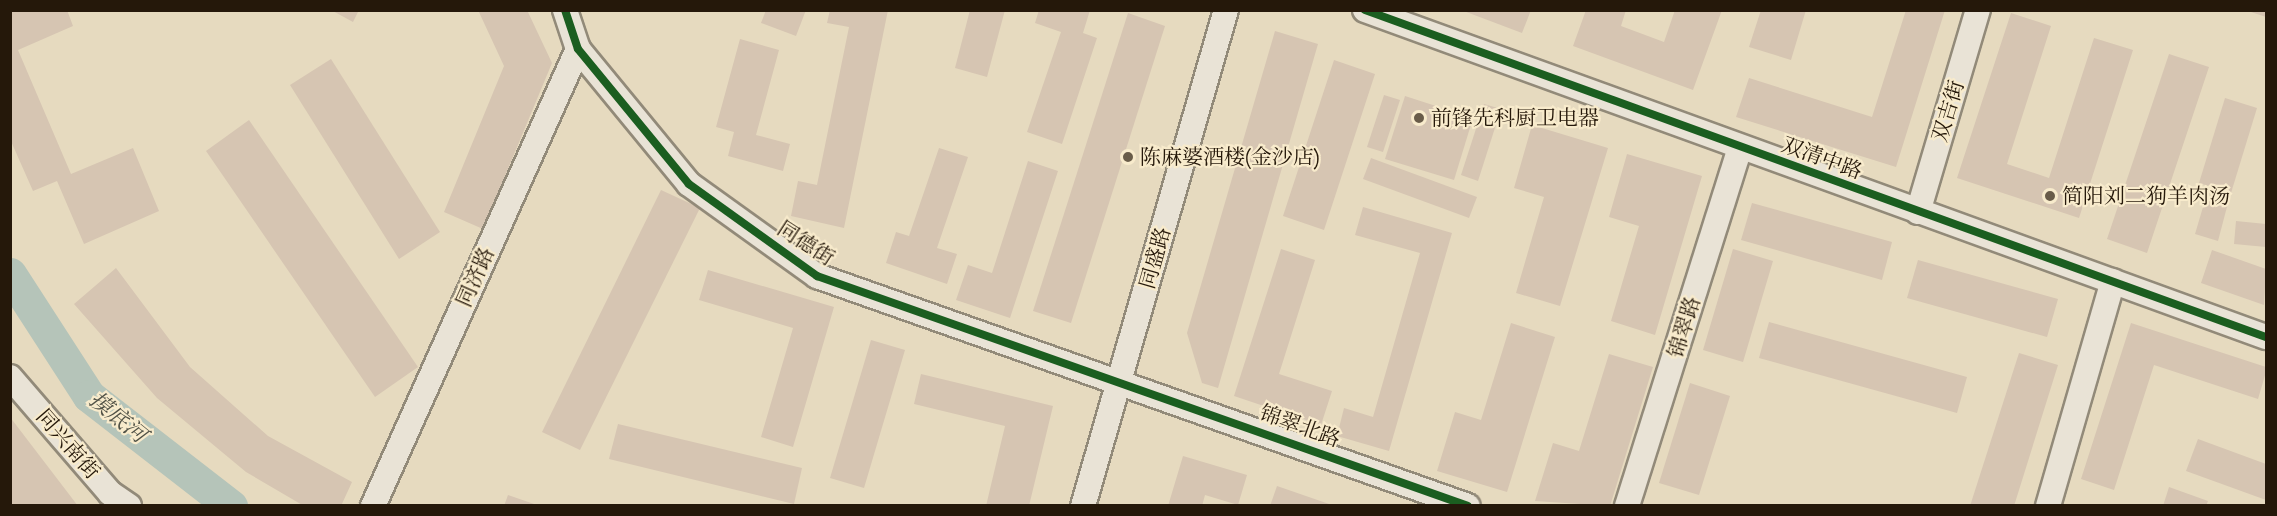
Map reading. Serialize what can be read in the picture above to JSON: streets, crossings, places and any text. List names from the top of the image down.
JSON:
{
  "streets": {
    "street": [
      "双吉街",
      "双清中路",
      "同德街",
      "同盛路",
      "同济路",
      "锦翠路",
      "锦翠北路",
      "同兴南街"
    ]
  },
  "crossings": [
    ["双吉街", "双清中路"],
    ["双清中路", "锦翠路"],
    ["同德街", "同盛路"],
    ["同德街", "同济路"],
    ["同德街", "锦翠北路"],
    ["同盛路", "锦翠北路"]
  ],
  "water": ["摸底河"],
  "places": ["前锋先科厨卫电器", "陈麻婆酒楼(金沙店)", "简阳刘二狗羊肉汤"]
}
